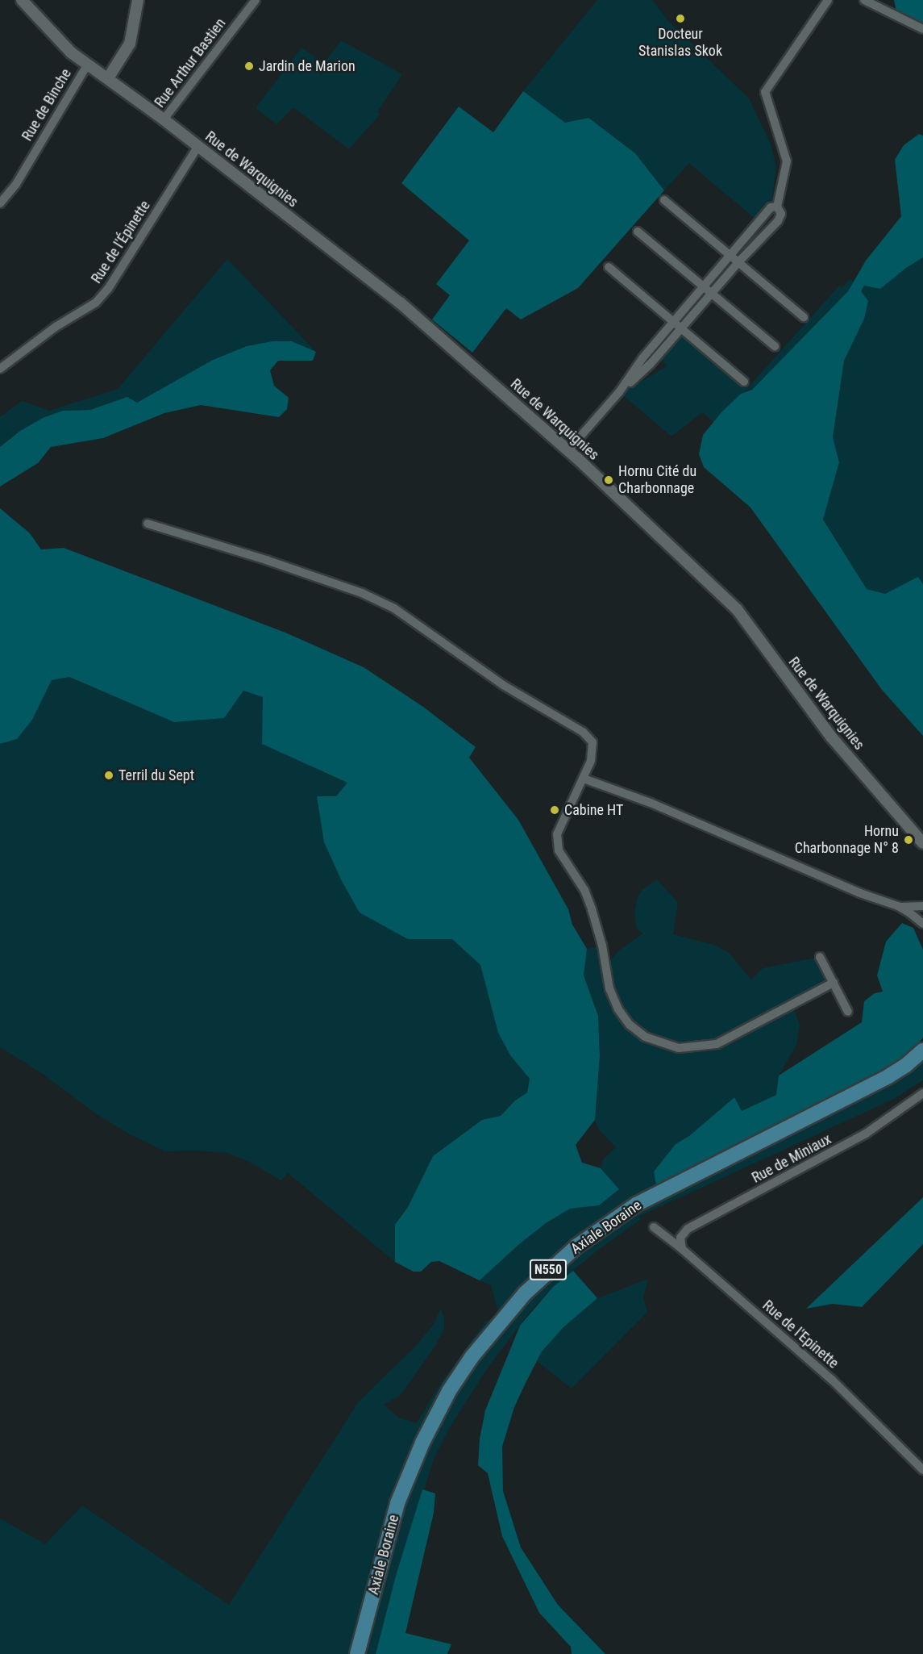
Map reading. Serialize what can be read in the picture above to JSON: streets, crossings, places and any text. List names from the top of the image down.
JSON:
{
  "streets": {
    "main road": ["Axiale Boraine", "N550"],
    "street": [
      "Rue Arthur Bastien",
      "Rue de Binche",
      "Rue de Warquignies",
      "Rue de l'Épinette",
      "Rue de Miniaux",
      "Rue de l'Epinette"
    ]
  },
  "crossings": [
    ["Rue Arthur Bastien", "Rue de Warquignies"],
    ["Rue de Binche", "Rue de Warquignies"],
    ["Rue de Warquignies", "Rue de l'Épinette"],
    ["Rue de Miniaux", "Rue de l'Epinette"]
  ],
  "places": [
    "Docteur Stanislas Skok",
    "Jardin de Marion",
    "Hornu Cité du Charbonnage",
    "Terril du Sept",
    "Cabine HT",
    "Hornu Charbonnage N° 8"
  ]
}
